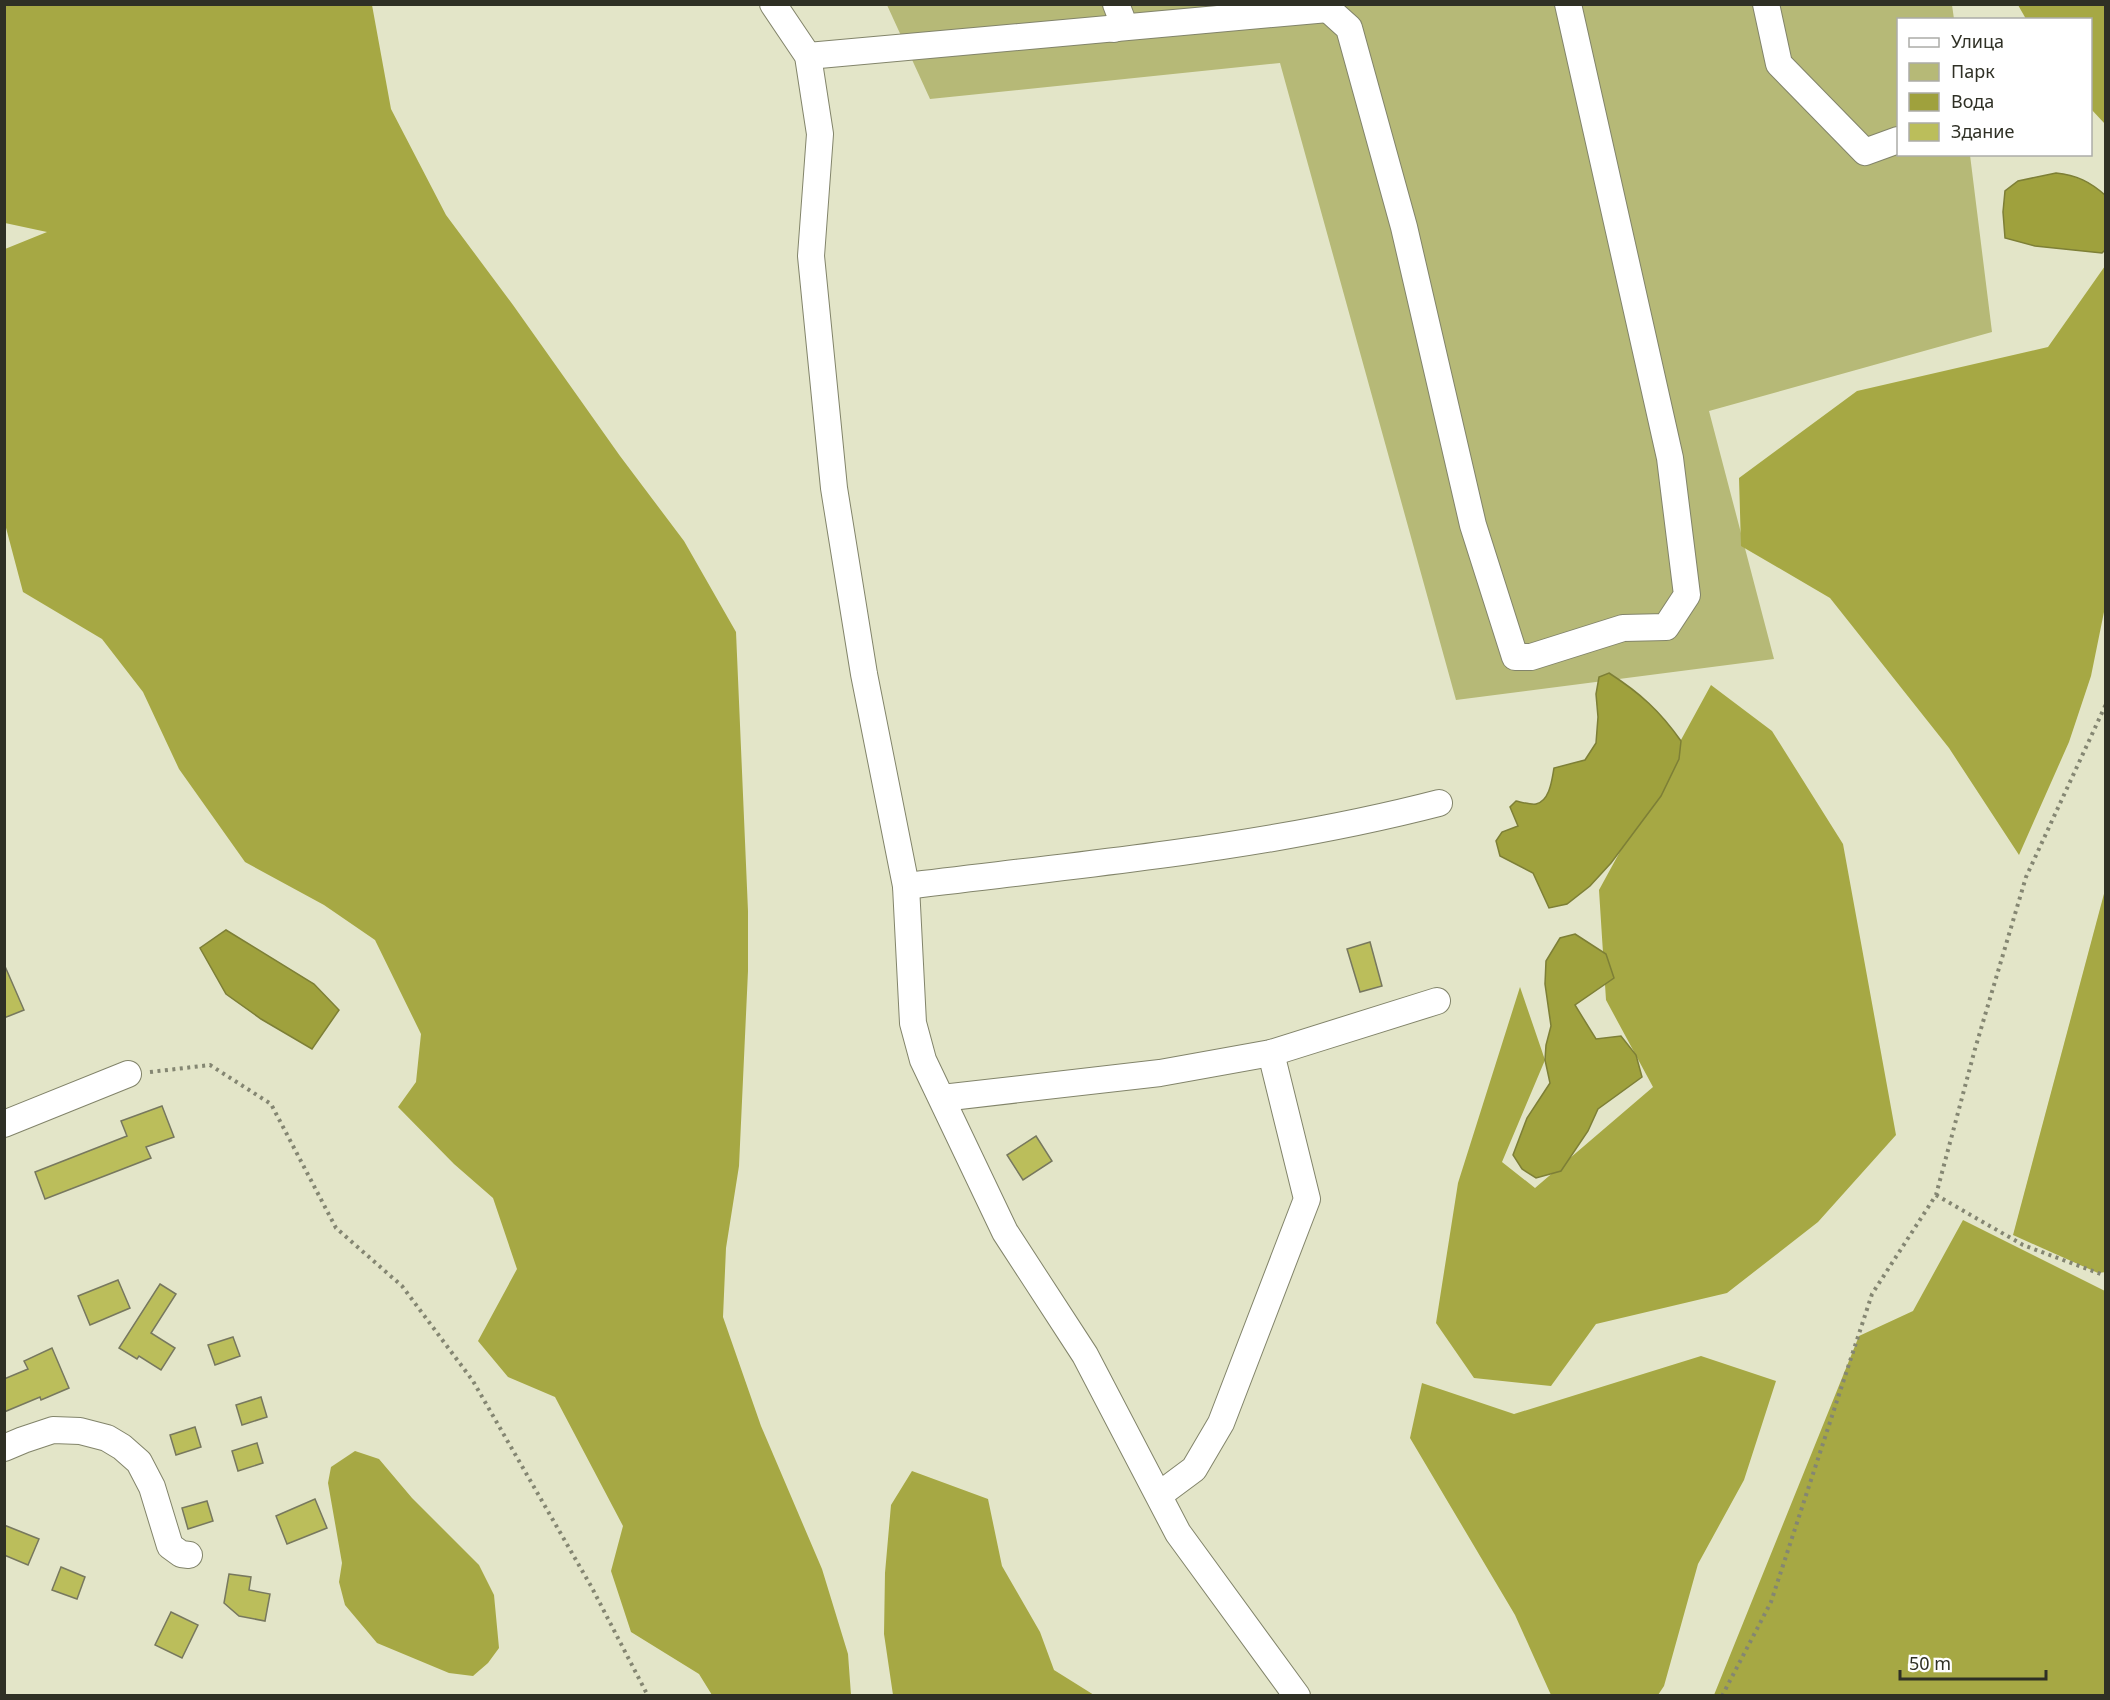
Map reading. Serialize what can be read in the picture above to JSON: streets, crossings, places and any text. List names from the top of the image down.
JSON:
{
  "legend": [
    "Улица",
    "Парк",
    "Вода",
    "Здание"
  ],
  "scale_bar": "50 m"
}
